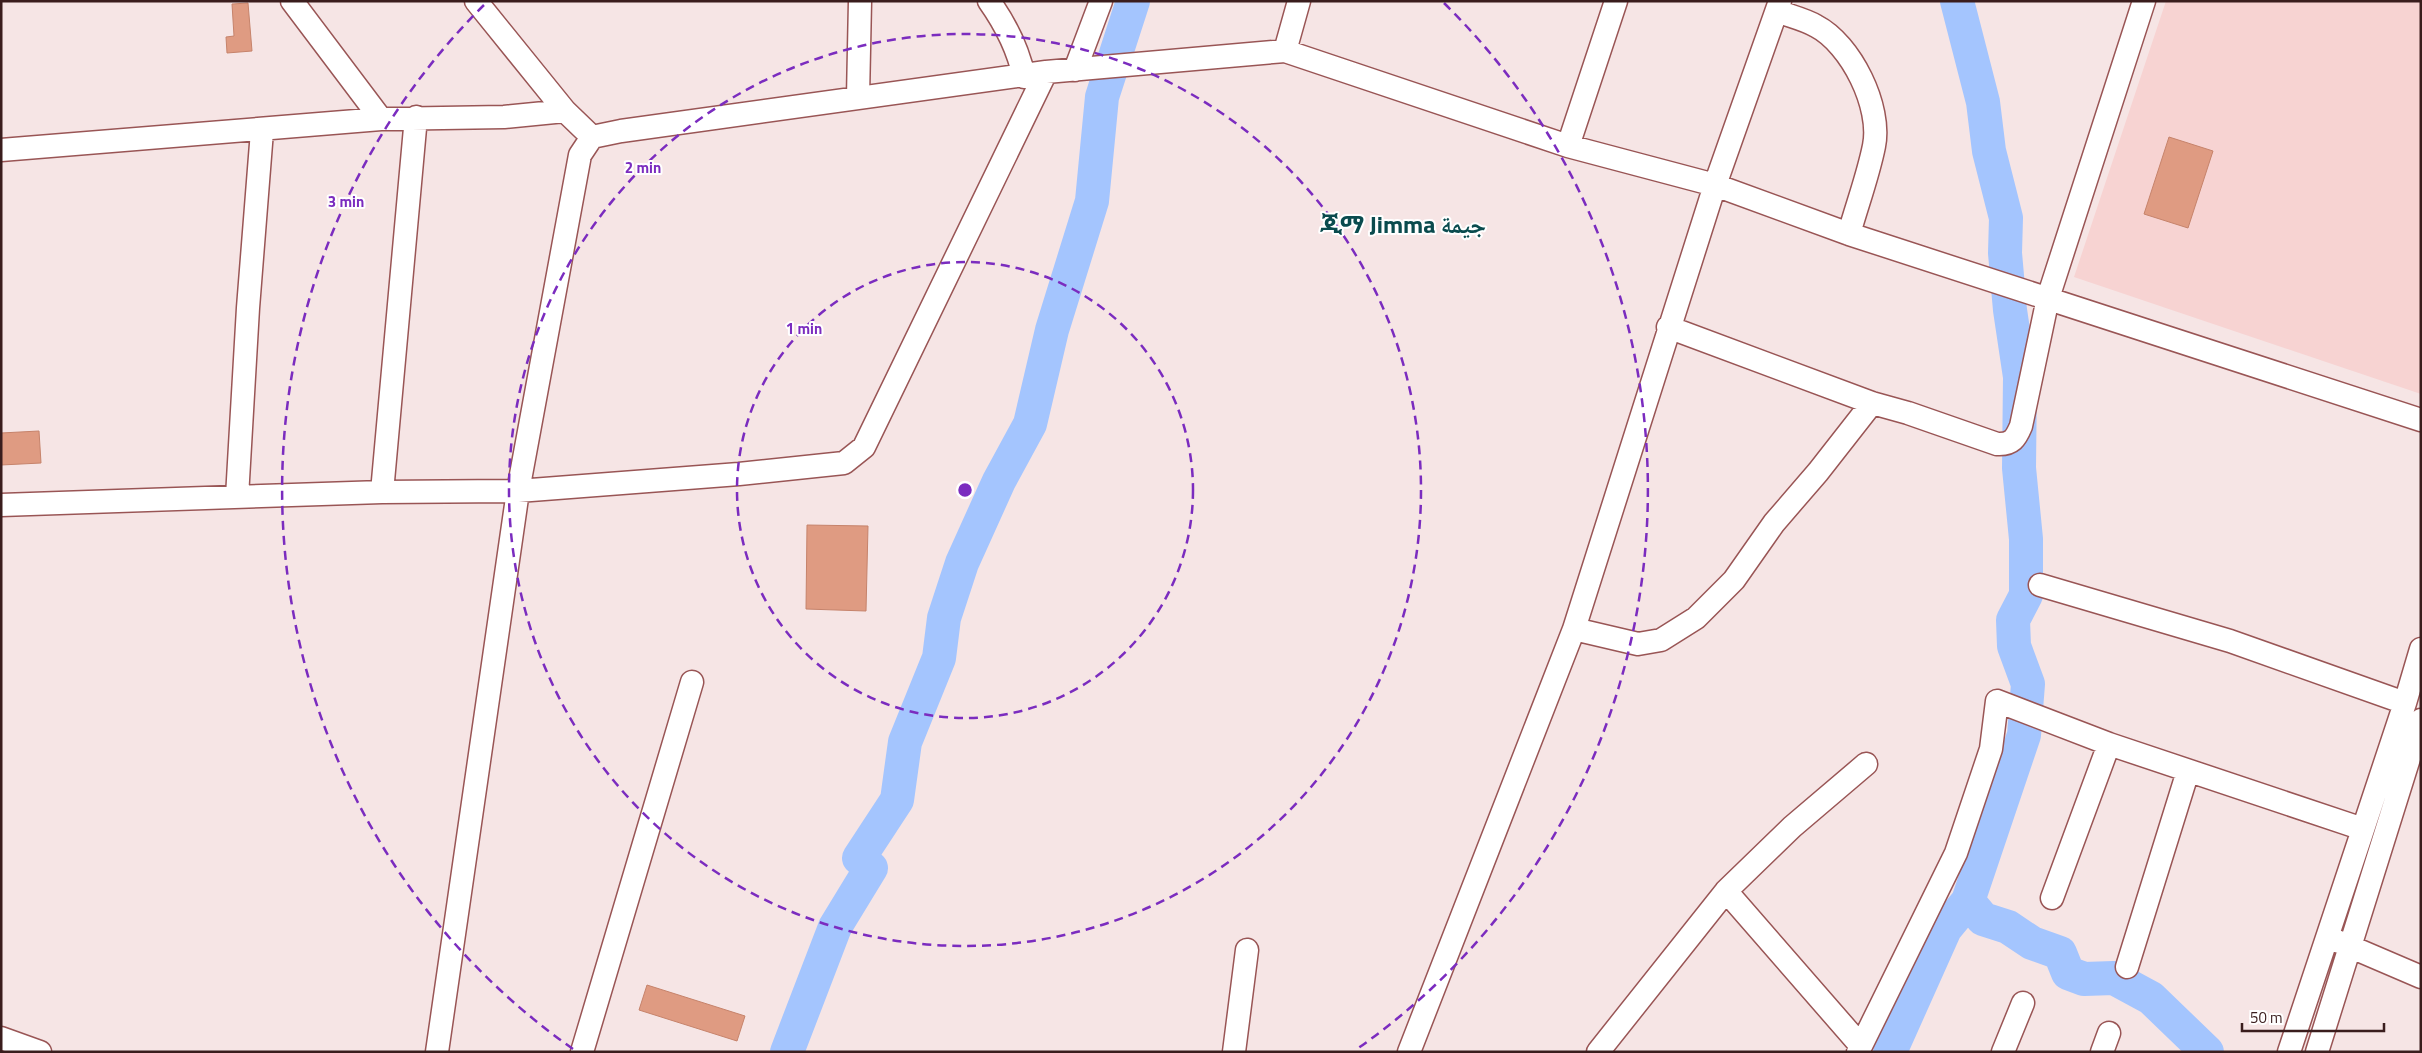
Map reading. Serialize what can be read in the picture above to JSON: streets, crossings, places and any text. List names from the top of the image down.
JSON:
{
  "districts": ["ጂማ Jimma جيمة"],
  "scale_bar": "50 m",
  "rings": ["2 min", "3 min", "1 min"]
}
